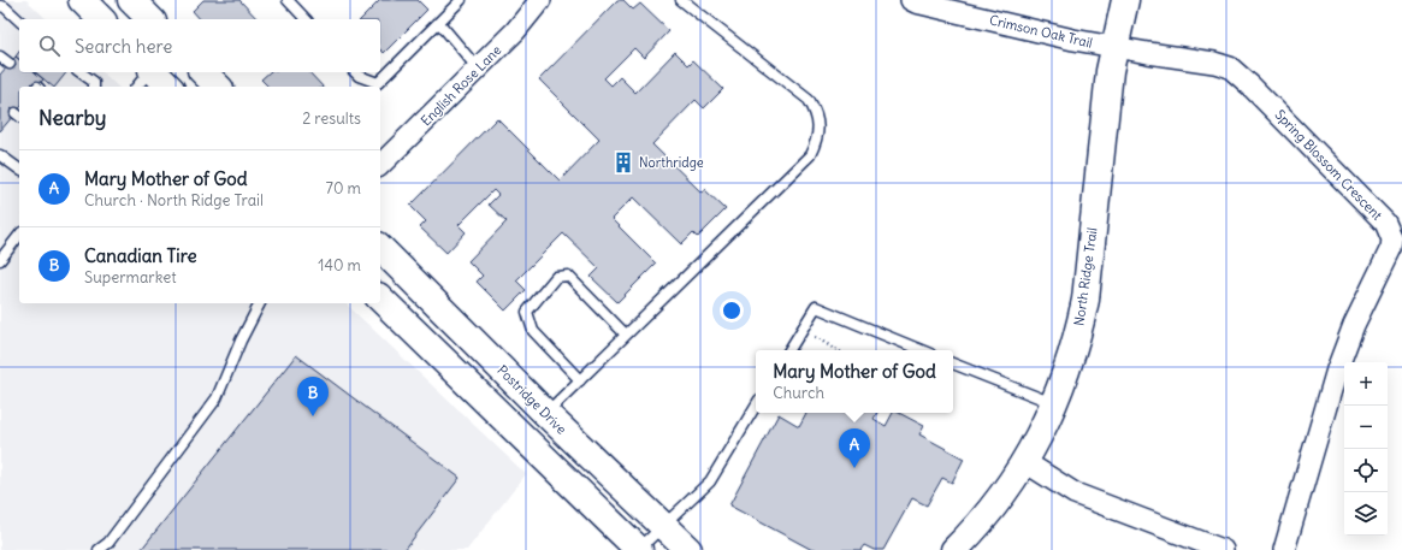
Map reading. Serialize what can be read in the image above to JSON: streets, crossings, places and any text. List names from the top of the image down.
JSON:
{
  "streets": {
    "street": [
      "Crimson Oak Trail",
      "English Rose Lane",
      "Spring Blossom Crescent",
      "North Ridge Trail",
      "Postridge Drive"
    ]
  },
  "crossings": [
    ["Crimson Oak Trail", "Spring Blossom Crescent"],
    ["Crimson Oak Trail", "North Ridge Trail"],
    ["Spring Blossom Crescent", "North Ridge Trail"]
  ],
  "places": {
    "building": ["Northridge"]
  },
  "page": {
    "search": "Search here",
    "heading": ["Nearby", "2 results"],
    "list": [
      {
        "mark": "A",
        "name": "Mary Mother of God",
        "note": "Church · North Ridge Trail",
        "value": "70 m"
      },
      {
        "mark": "B",
        "name": "Canadian Tire",
        "note": "Supermarket",
        "value": "140 m"
      }
    ],
    "popup": ["Mary Mother of God", "Church"],
    "map_buttons": ["+", "−"],
    "pins": ["B", "A"]
  }
}
